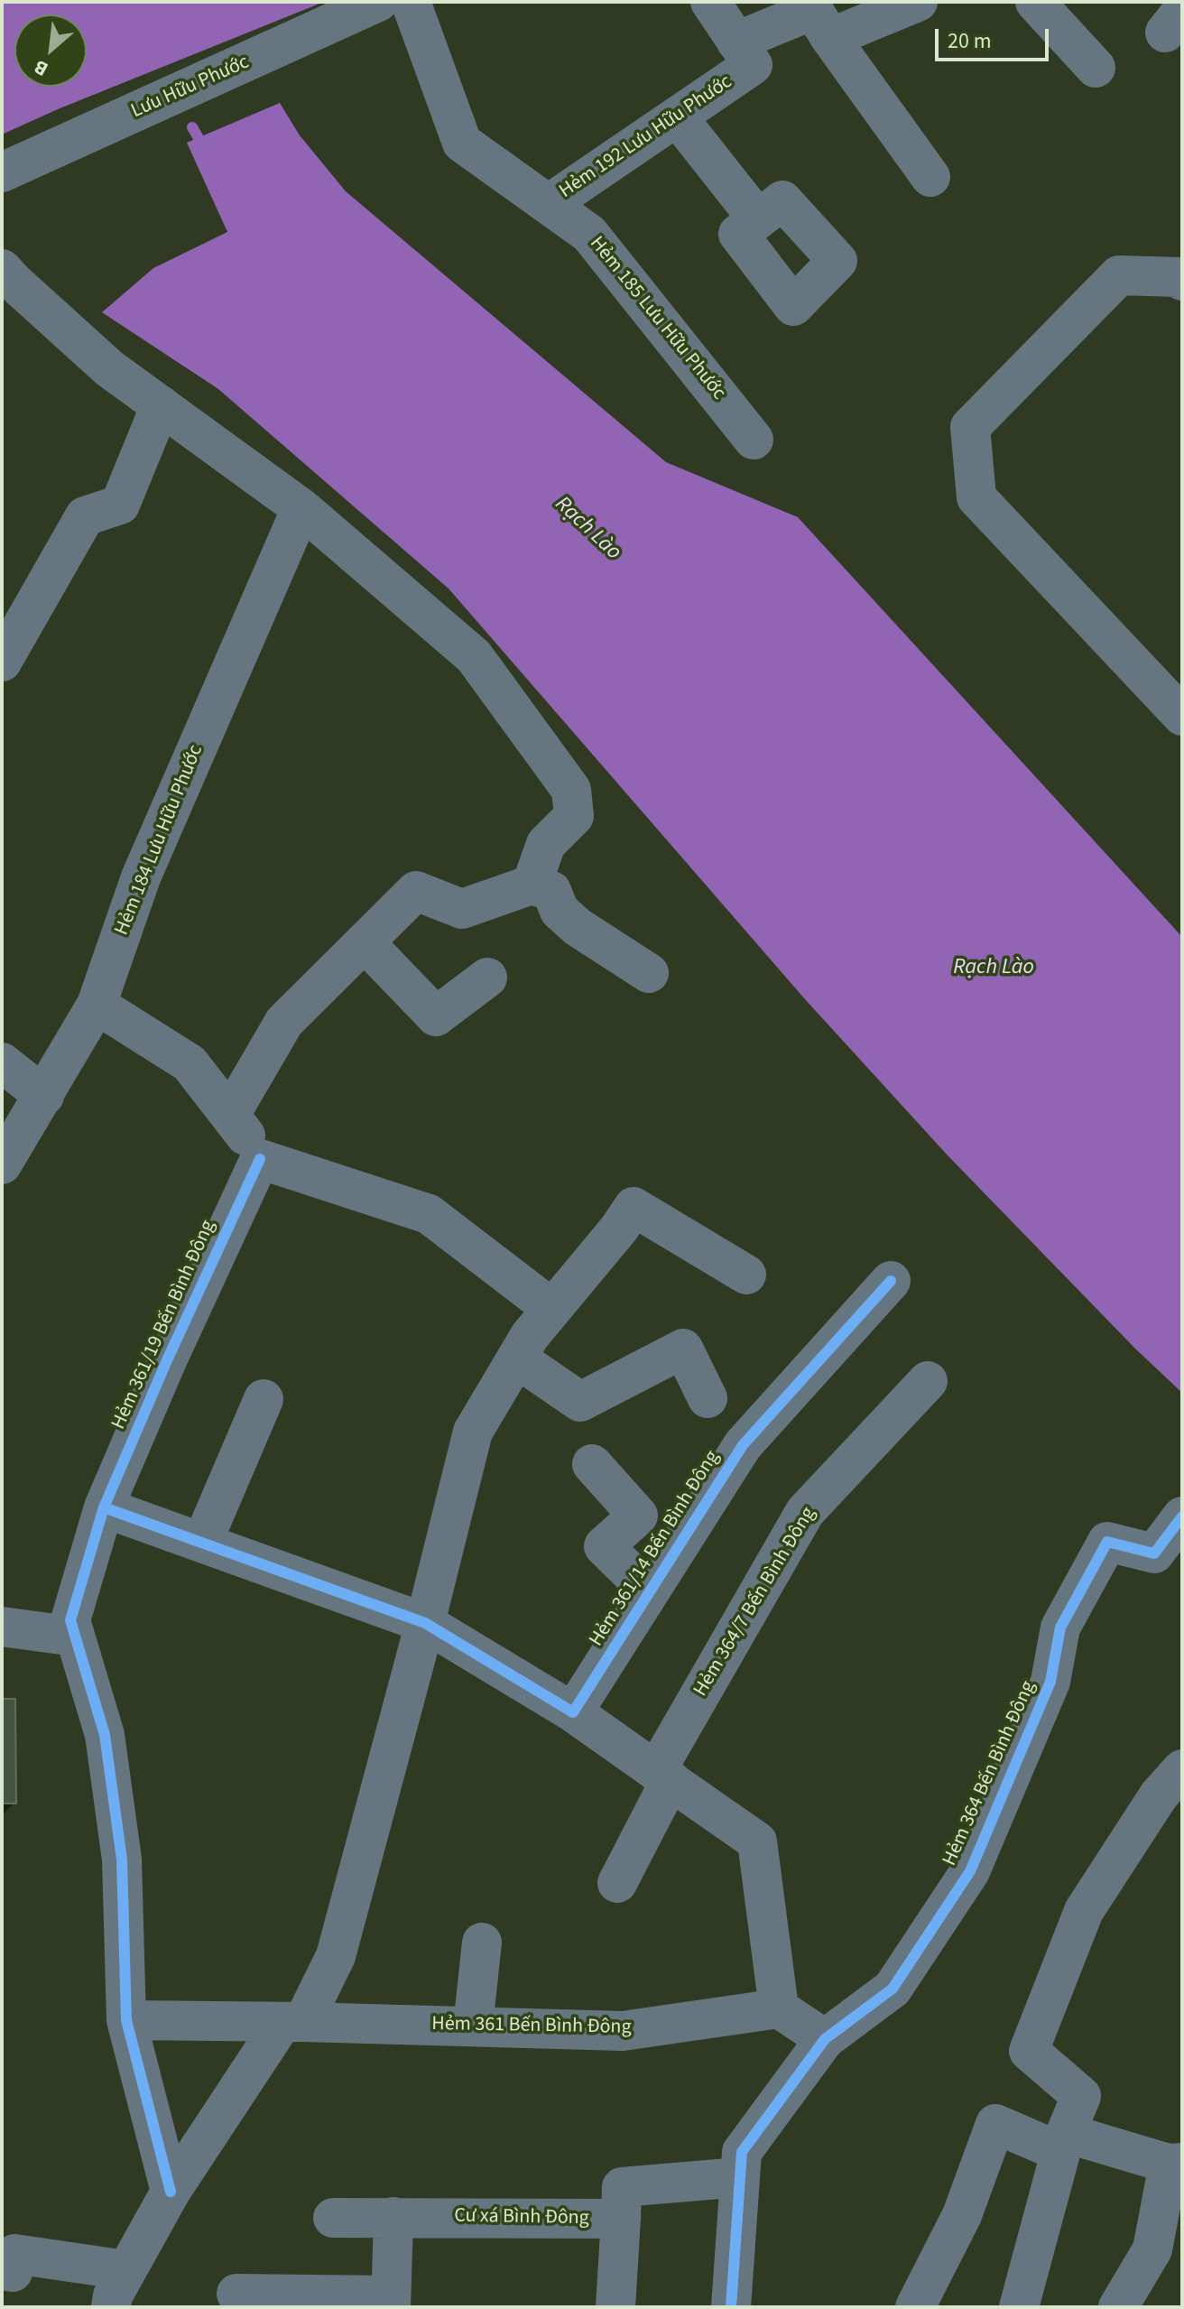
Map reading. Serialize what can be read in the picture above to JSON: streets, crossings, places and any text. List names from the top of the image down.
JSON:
{
  "streets": {
    "street": [
      "Lưu Hữu Phước",
      "Hẻm 192 Lưu Hữu Phước",
      "Hẻm 185 Lưu Hữu Phước",
      "Hẻm 184 Lưu Hữu Phước",
      "Hẻm 361/19 Bến Bình Đông",
      "Hẻm 361/14 Bến Bình Đông",
      "Hẻm 364/7 Bến Bình Đông",
      "Hẻm 364 Bến Bình Đông",
      "Hẻm 361 Bến Bình Đông",
      "Cư xá Bình Đông"
    ]
  },
  "crossings": [
    ["Hẻm 192 Lưu Hữu Phước", "Hẻm 185 Lưu Hữu Phước"],
    ["Hẻm 361/19 Bến Bình Đông", "Hẻm 361 Bến Bình Đông"]
  ],
  "water": ["Rạch Lào"],
  "scale_bar": "20 m",
  "north": "bottom left"
}
